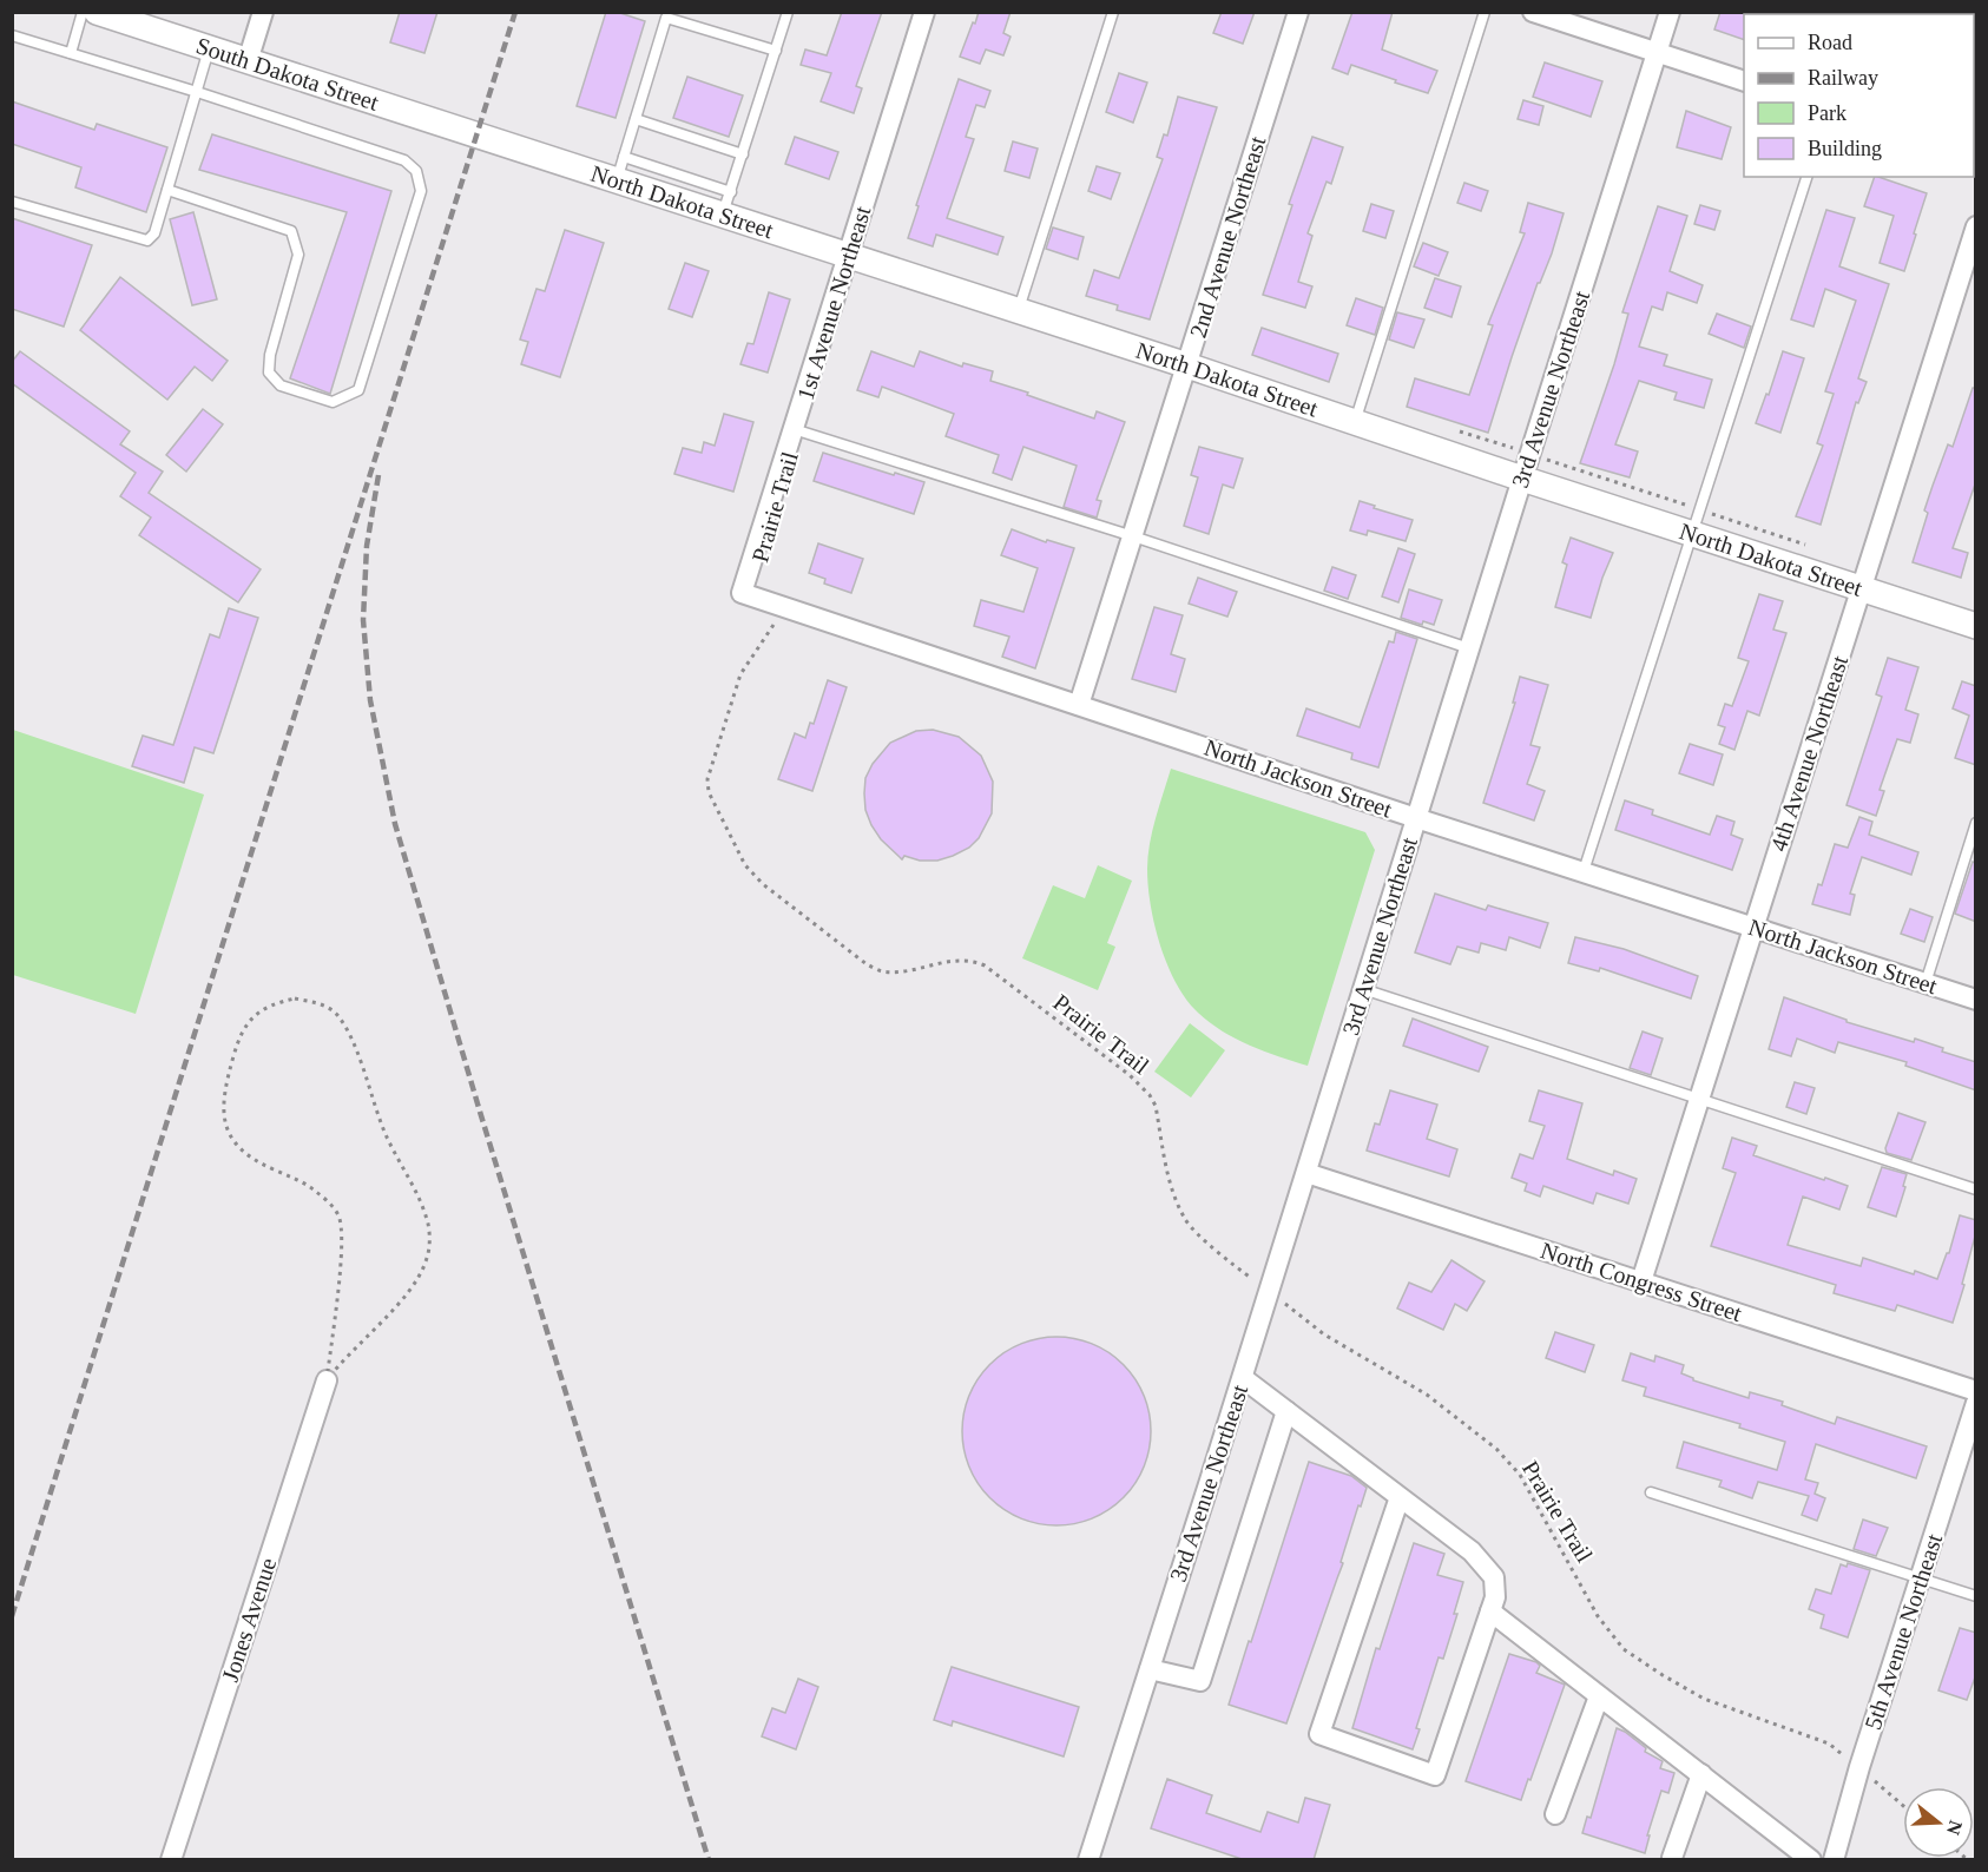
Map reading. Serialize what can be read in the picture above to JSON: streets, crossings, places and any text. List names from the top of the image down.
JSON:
{
  "streets": {
    "street": [
      "South Dakota Street",
      "North Dakota Street",
      "2nd Avenue Northeast",
      "1st Avenue Northeast",
      "3rd Avenue Northeast",
      "4th Avenue Northeast",
      "North Jackson Street",
      "North Congress Street",
      "Jones Avenue",
      "5th Avenue Northeast"
    ],
    "path": ["Prairie Trail"]
  },
  "crossings": [
    ["South Dakota Street", "North Dakota Street"],
    ["North Dakota Street", "2nd Avenue Northeast"],
    ["North Dakota Street", "1st Avenue Northeast"],
    ["North Dakota Street", "3rd Avenue Northeast"],
    ["North Dakota Street", "4th Avenue Northeast"],
    ["2nd Avenue Northeast", "North Jackson Street"],
    ["1st Avenue Northeast", "North Jackson Street"],
    ["3rd Avenue Northeast", "Prairie Trail"],
    ["3rd Avenue Northeast", "North Jackson Street"],
    ["3rd Avenue Northeast", "North Congress Street"],
    ["Prairie Trail", "North Jackson Street"],
    ["Prairie Trail", "5th Avenue Northeast"],
    ["4th Avenue Northeast", "North Jackson Street"],
    ["4th Avenue Northeast", "North Congress Street"]
  ],
  "legend": [
    "Road",
    "Railway",
    "Park",
    "Building"
  ],
  "north": "right"
}
